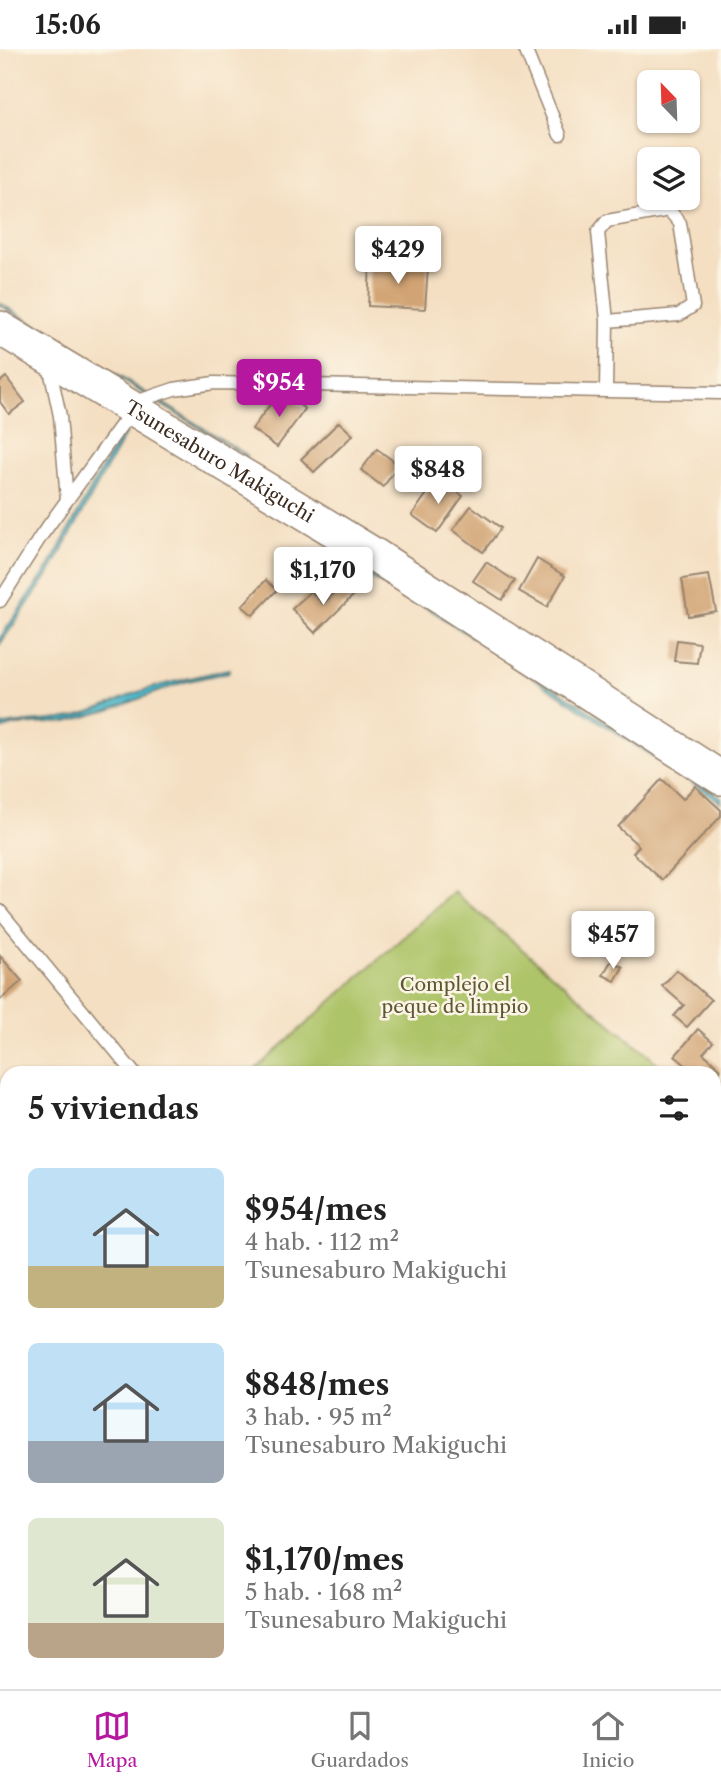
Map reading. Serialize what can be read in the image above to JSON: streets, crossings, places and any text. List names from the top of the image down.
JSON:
{
  "streets": {
    "street": ["Tsunesaburo Makiguchi"]
  },
  "parks": ["Complejo el peque de limpio"],
  "north": "top left",
  "page": {
    "status": "15:06",
    "price": [
      "$429",
      "$954",
      "$848",
      "$1,170",
      "$457"
    ],
    "heading": "5 viviendas",
    "list": [
      {
        "name": "$954/mes",
        "note": "4 hab. · 112 m² · Tsunesaburo Makiguchi"
      },
      {
        "name": "$848/mes",
        "note": "3 hab. · 95 m² · Tsunesaburo Makiguchi"
      },
      {
        "name": "$1,170/mes",
        "note": "5 hab. · 168 m² · Tsunesaburo Makiguchi"
      }
    ],
    "tabs": ["Mapa", "Guardados", "Inicio"]
  }
}
